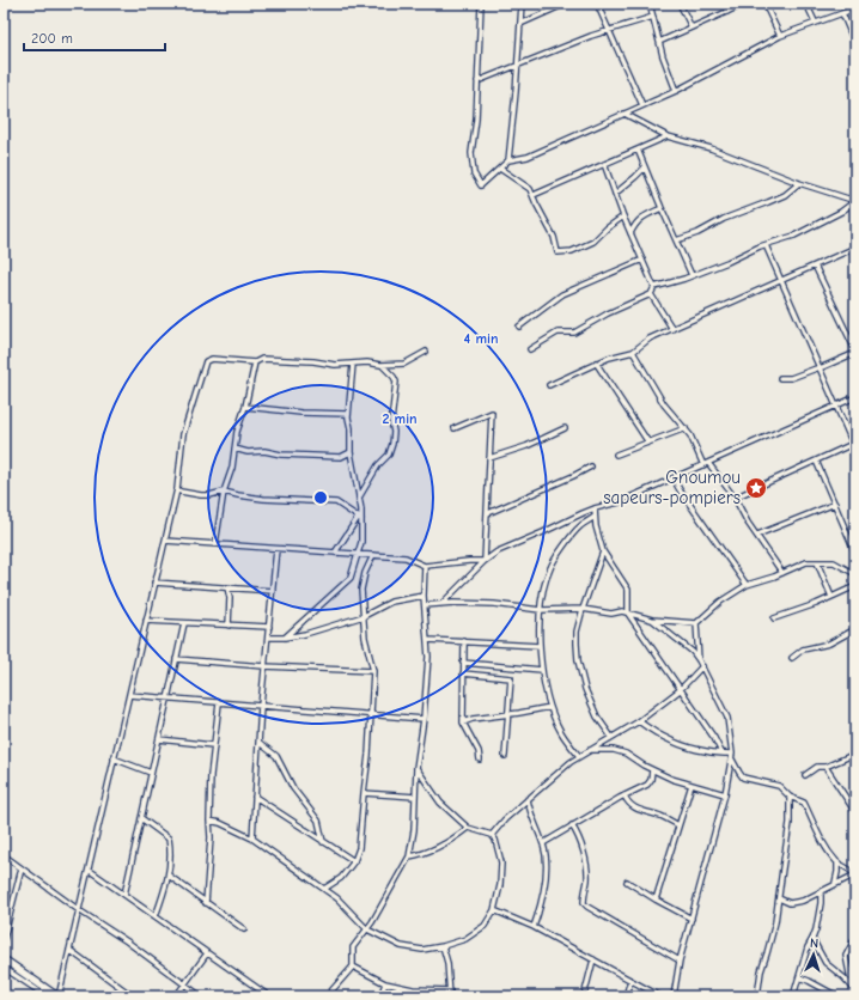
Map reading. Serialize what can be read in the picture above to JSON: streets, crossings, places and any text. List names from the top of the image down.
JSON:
{
  "places": {
    "place": ["Gnoumou sapeurs-pompiers"]
  },
  "scale_bar": "200 m",
  "north": "top",
  "rings": ["4 min", "2 min"]
}
